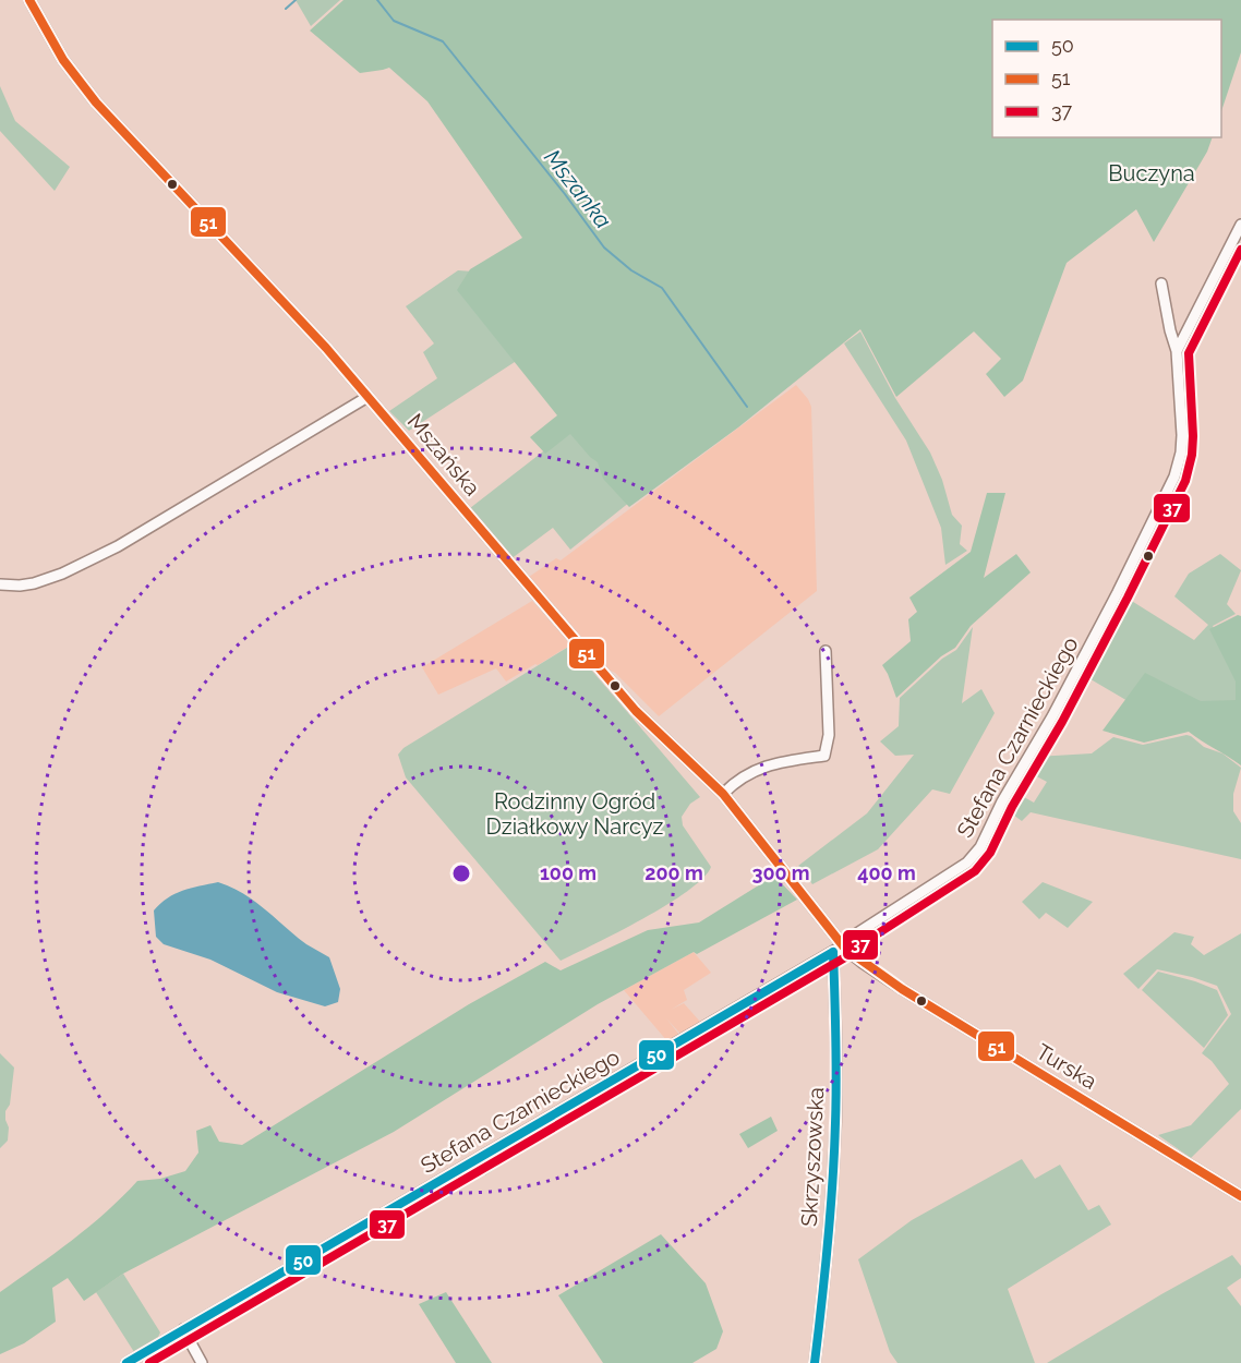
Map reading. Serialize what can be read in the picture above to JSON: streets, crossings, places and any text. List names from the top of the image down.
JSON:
{
  "streets": {
    "street": [
      "Mszańska",
      "Stefana Czarnieckiego",
      "Turska",
      "Skrzyszowska"
    ]
  },
  "crossings": [
    ["Mszańska", "Turska"],
    ["Stefana Czarnieckiego", "Turska"],
    ["Stefana Czarnieckiego", "Skrzyszowska"],
    ["Turska", "Skrzyszowska"]
  ],
  "water": ["Mszanka"],
  "parks": ["Buczyna", "Rodzinny Ogród Działkowy Narcyz"],
  "lines": ["transit line 51", "transit line 37", "transit line 50"],
  "legend": ["50", "51", "37"],
  "rings": [
    "100 m",
    "200 m",
    "300 m",
    "400 m"
  ]
}
